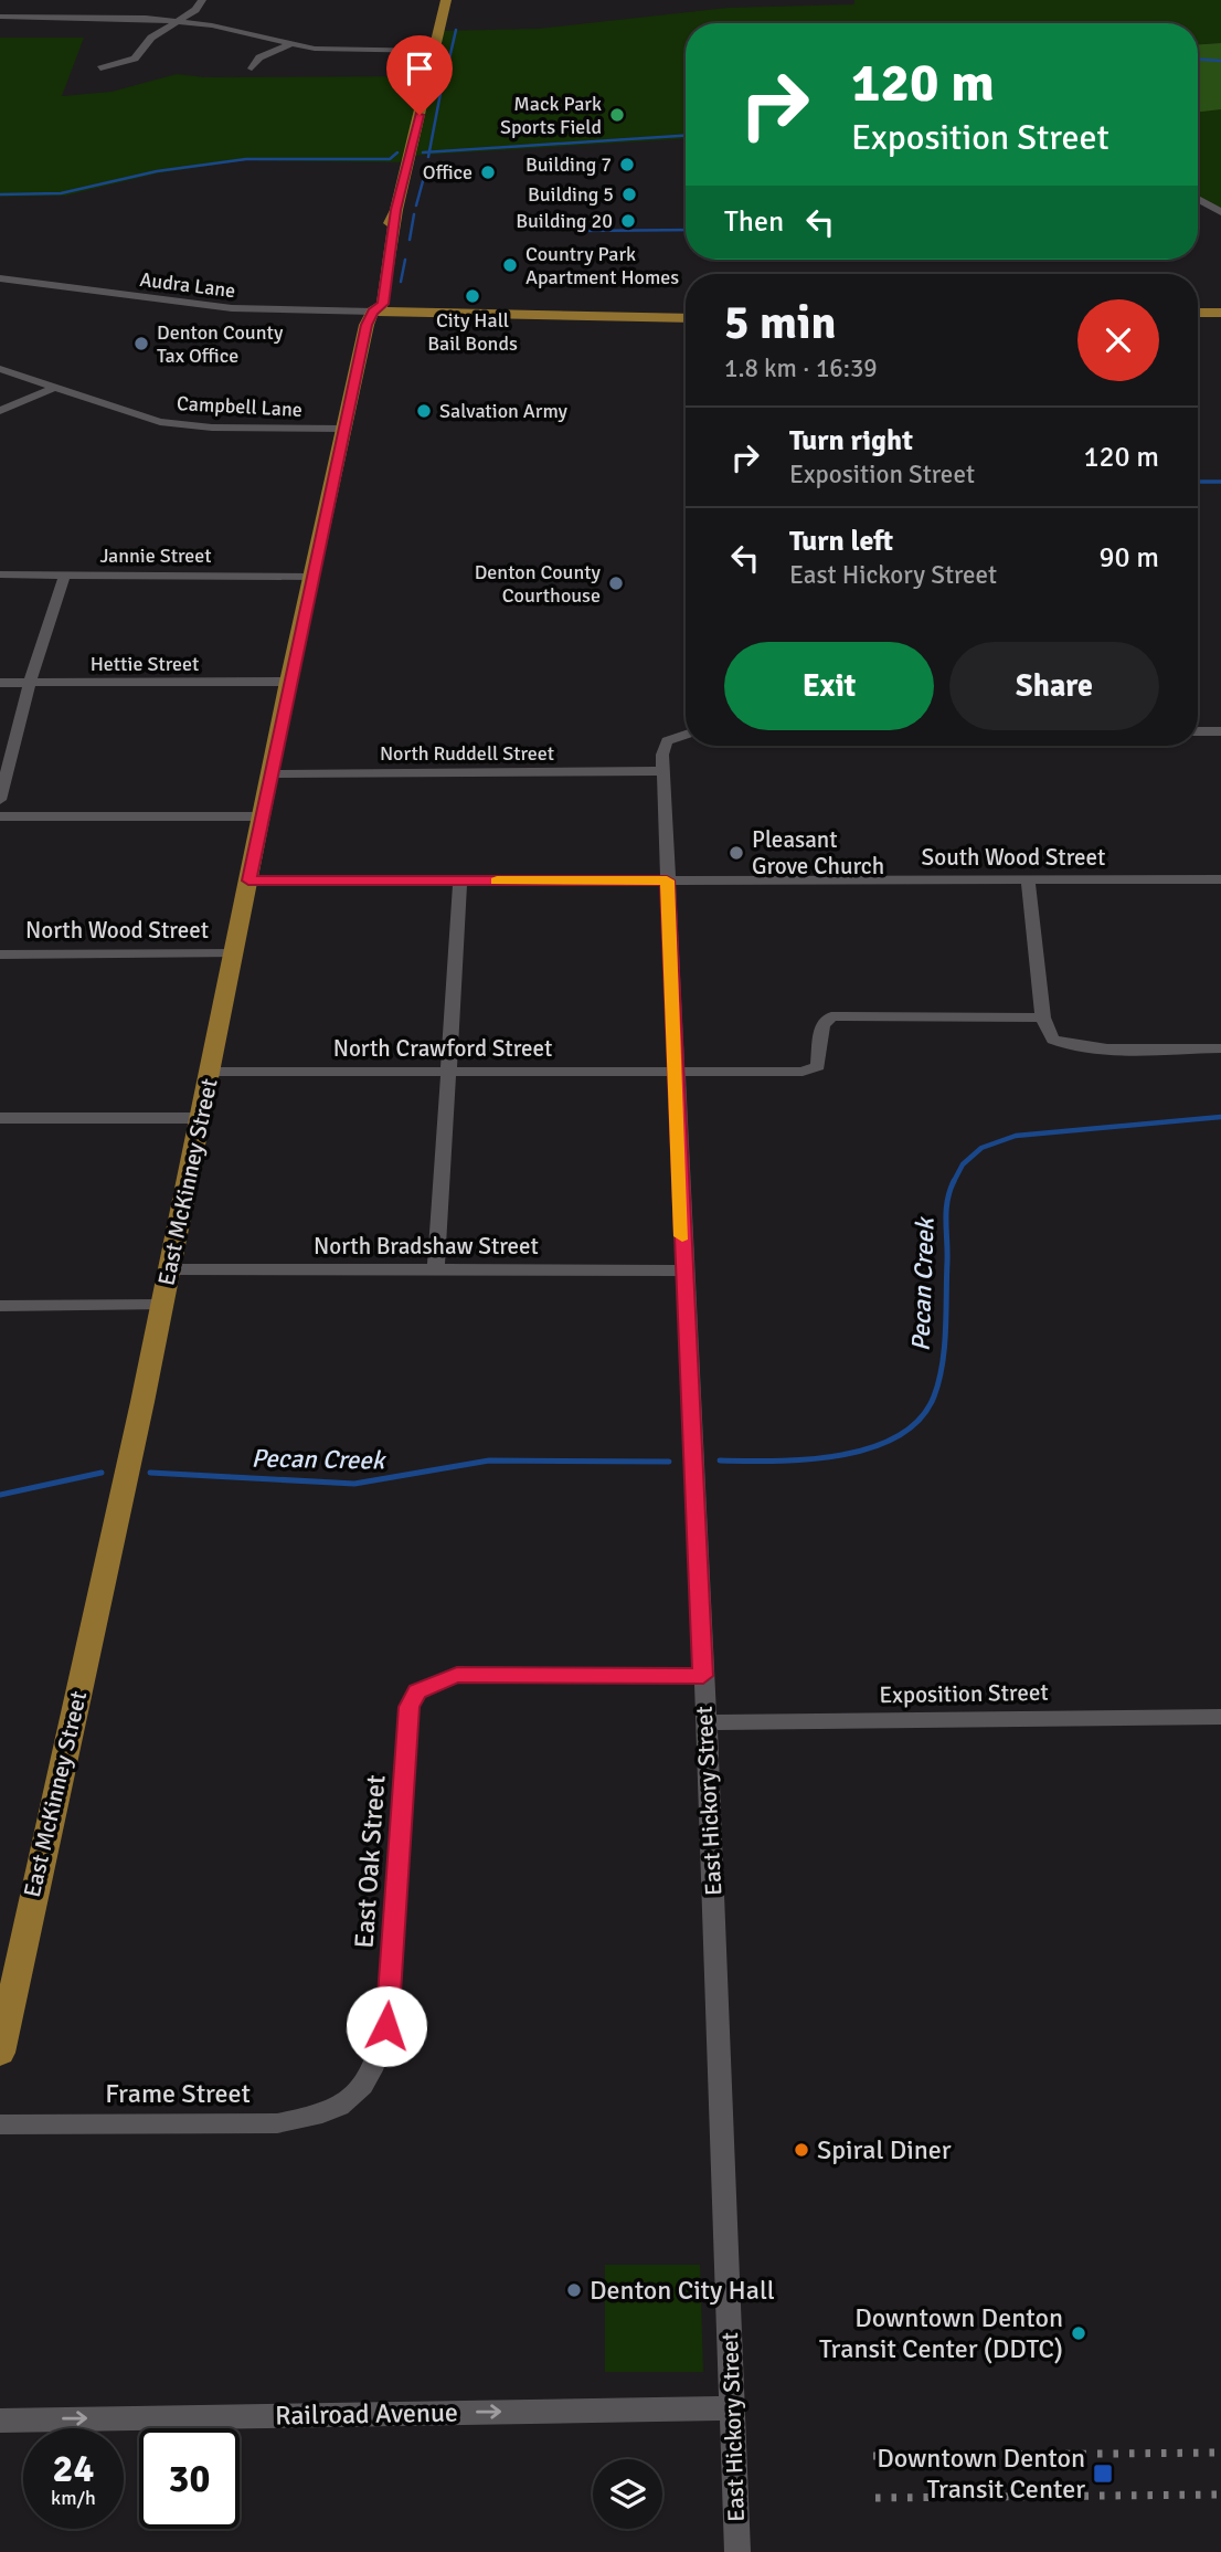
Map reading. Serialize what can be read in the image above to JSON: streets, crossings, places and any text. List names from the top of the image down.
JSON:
{
  "streets": {
    "main road": ["East McKinney Street"],
    "street": [
      "Audra Lane",
      "Campbell Lane",
      "Jannie Street",
      "Hettie Street",
      "North Ruddell Street",
      "South Wood Street",
      "North Wood Street",
      "North Crawford Street",
      "North Bradshaw Street",
      "Exposition Street",
      "East Hickory Street",
      "East Oak Street",
      "Frame Street",
      "Railroad Avenue"
    ]
  },
  "crossings": [
    ["Audra Lane", "East McKinney Street"],
    ["Campbell Lane", "East McKinney Street"],
    ["Jannie Street", "East McKinney Street"],
    ["Hettie Street", "East McKinney Street"],
    ["North Ruddell Street", "East McKinney Street"],
    ["North Ruddell Street", "East Hickory Street"],
    ["South Wood Street", "East Hickory Street"],
    ["North Wood Street", "East McKinney Street"],
    ["North Crawford Street", "East McKinney Street"],
    ["North Crawford Street", "East Hickory Street"],
    ["East McKinney Street", "North Bradshaw Street"],
    ["North Bradshaw Street", "East Hickory Street"],
    ["Exposition Street", "East Hickory Street"],
    ["East Hickory Street", "East Oak Street"],
    ["East Hickory Street", "Railroad Avenue"],
    ["East Oak Street", "Frame Street"]
  ],
  "one_way": ["Railroad Avenue"],
  "water": ["Pecan Creek"],
  "places": {
    "other": [
      "Mack Park Sports Field",
      "Building 7",
      "Office",
      "Building 5",
      "Building 20",
      "Country Park Apartment Homes",
      "City Hall Bail Bonds",
      "Denton County Tax Office",
      "Salvation Army",
      "Denton County Courthouse",
      "Pleasant Grove Church",
      "Spiral Diner",
      "Denton City Hall",
      "Downtown Denton Transit Center (DDTC)"
    ],
    "transit": ["Downtown Denton Transit Center"]
  },
  "page": {
    "turn": ["120 m", "Exposition Street"],
    "then": "Then",
    "heading": ["5 min", "1.8 km · 16:39"],
    "list": [
      {
        "name": "Turn right",
        "note": "Exposition Street",
        "value": "120 m"
      },
      {
        "name": "Turn left",
        "note": "East Hickory Street",
        "value": "90 m"
      }
    ],
    "buttons": ["Exit", "Share"],
    "speed": "24 km/h",
    "limit": "30"
  }
}
